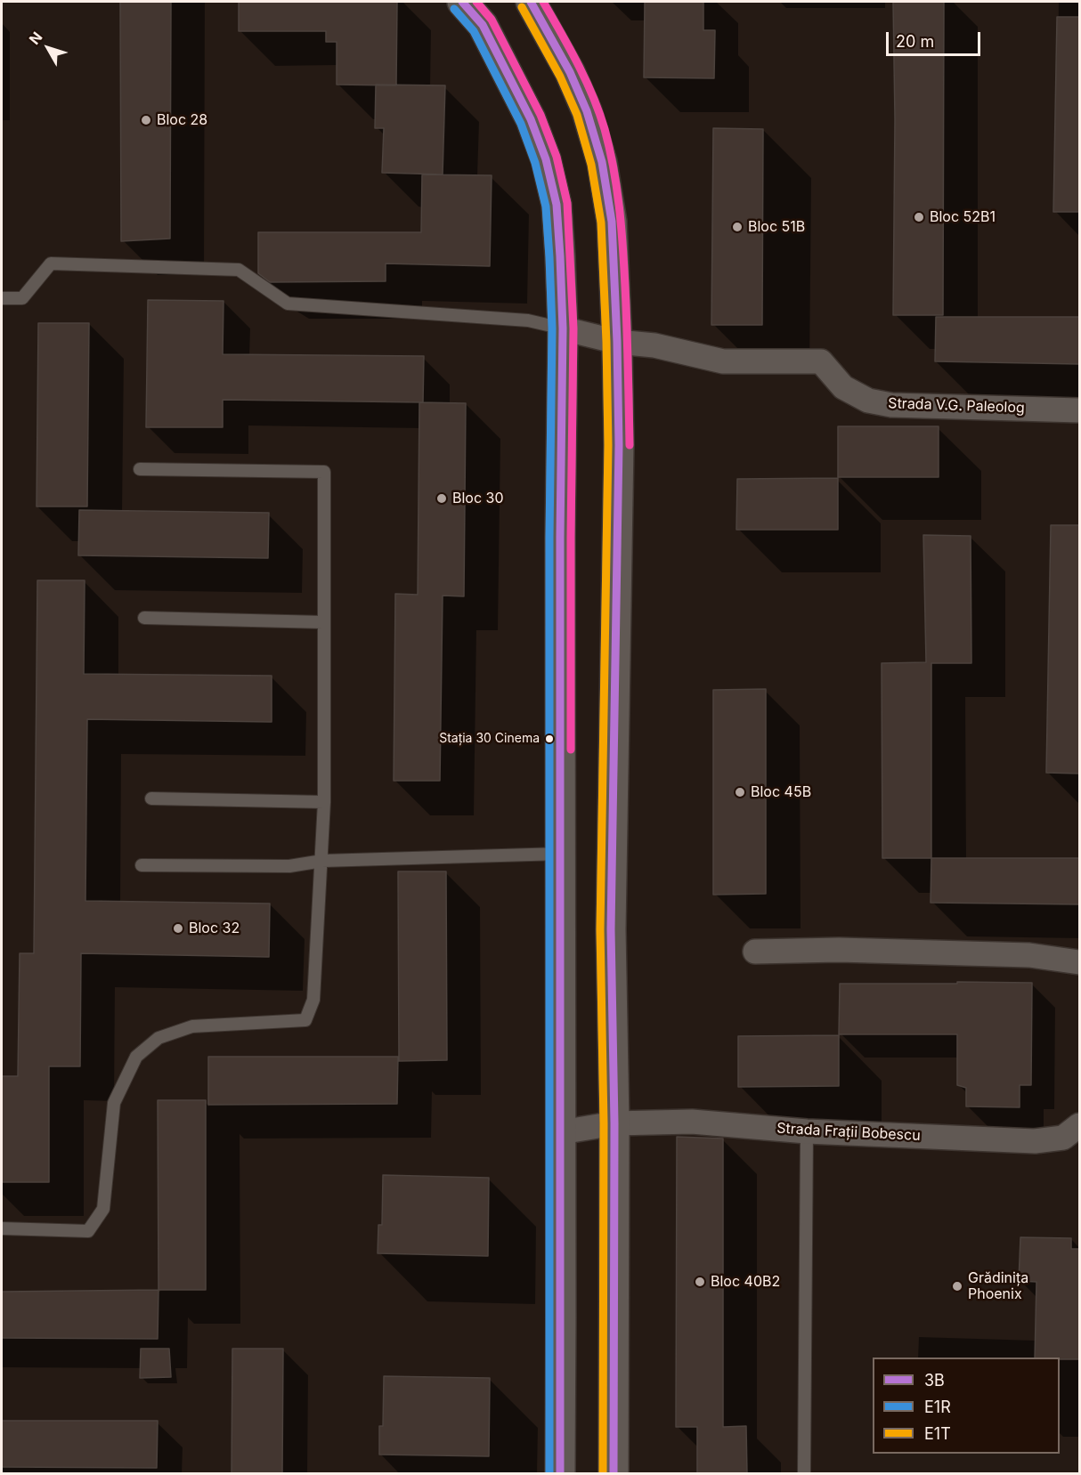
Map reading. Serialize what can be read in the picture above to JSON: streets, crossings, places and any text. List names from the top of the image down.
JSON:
{
  "streets": {
    "street": ["Strada V.G. Paleolog", "Strada Frații Bobescu"]
  },
  "places": [
    "Bloc 28",
    "Bloc 52B1",
    "Bloc 51B",
    "Bloc 30",
    "Stația 30 Cinema",
    "Bloc 45B",
    "Bloc 32",
    "Bloc 40B2",
    "Grădinița Phoenix"
  ],
  "lines": ["transit line 3B", "transit line E1T", "transit line E1R"],
  "legend": ["3B", "E1R", "E1T"],
  "scale_bar": "20 m",
  "north": "top left"
}
